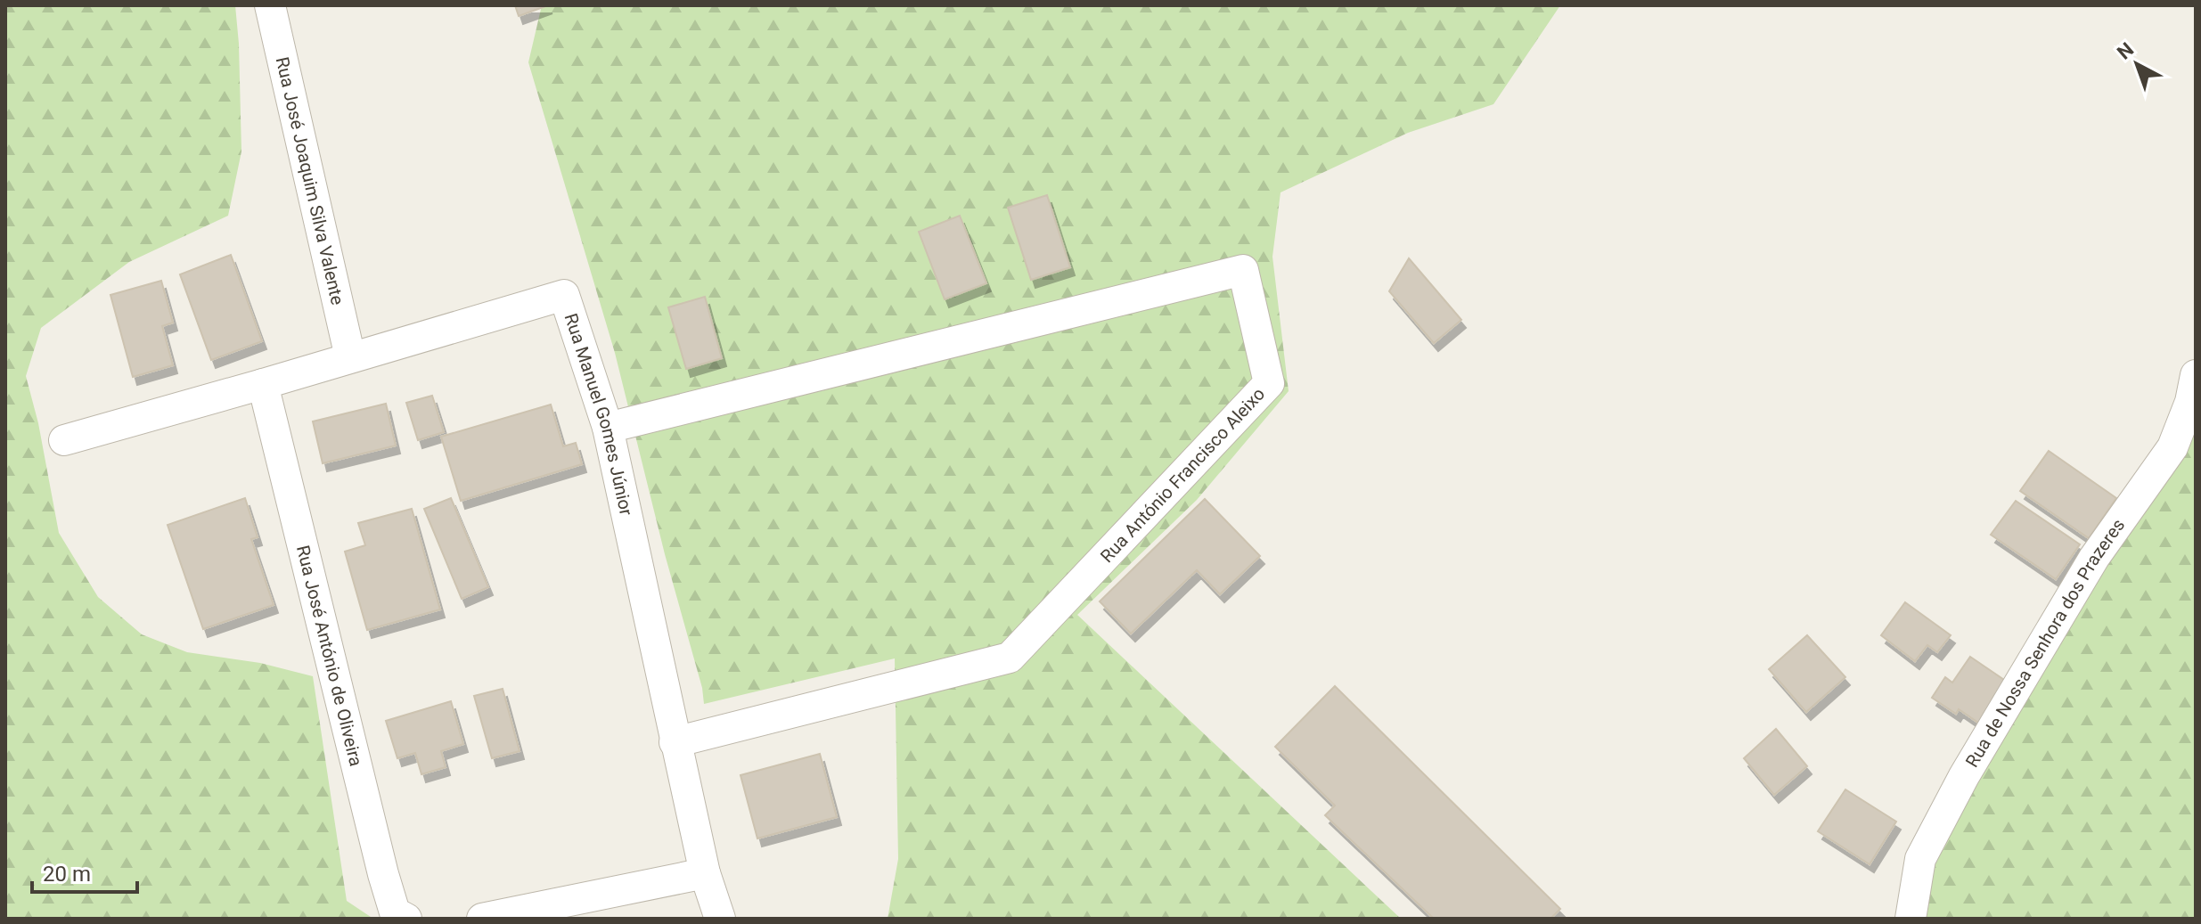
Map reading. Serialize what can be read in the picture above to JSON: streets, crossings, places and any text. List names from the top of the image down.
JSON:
{
  "streets": {
    "street": [
      "Rua José Joaquim Silva Valente",
      "Rua Manuel Gomes Júnior",
      "Rua António Francisco Aleixo",
      "Rua de Nossa Senhora dos Prazeres",
      "Rua José António de Oliveira"
    ]
  },
  "crossings": [
    ["Rua José Joaquim Silva Valente", "Rua Manuel Gomes Júnior"],
    ["Rua Manuel Gomes Júnior", "Rua António Francisco Aleixo"],
    ["Rua Manuel Gomes Júnior", "Rua José António de Oliveira"]
  ],
  "scale_bar": "20 m",
  "north": "top left"
}
